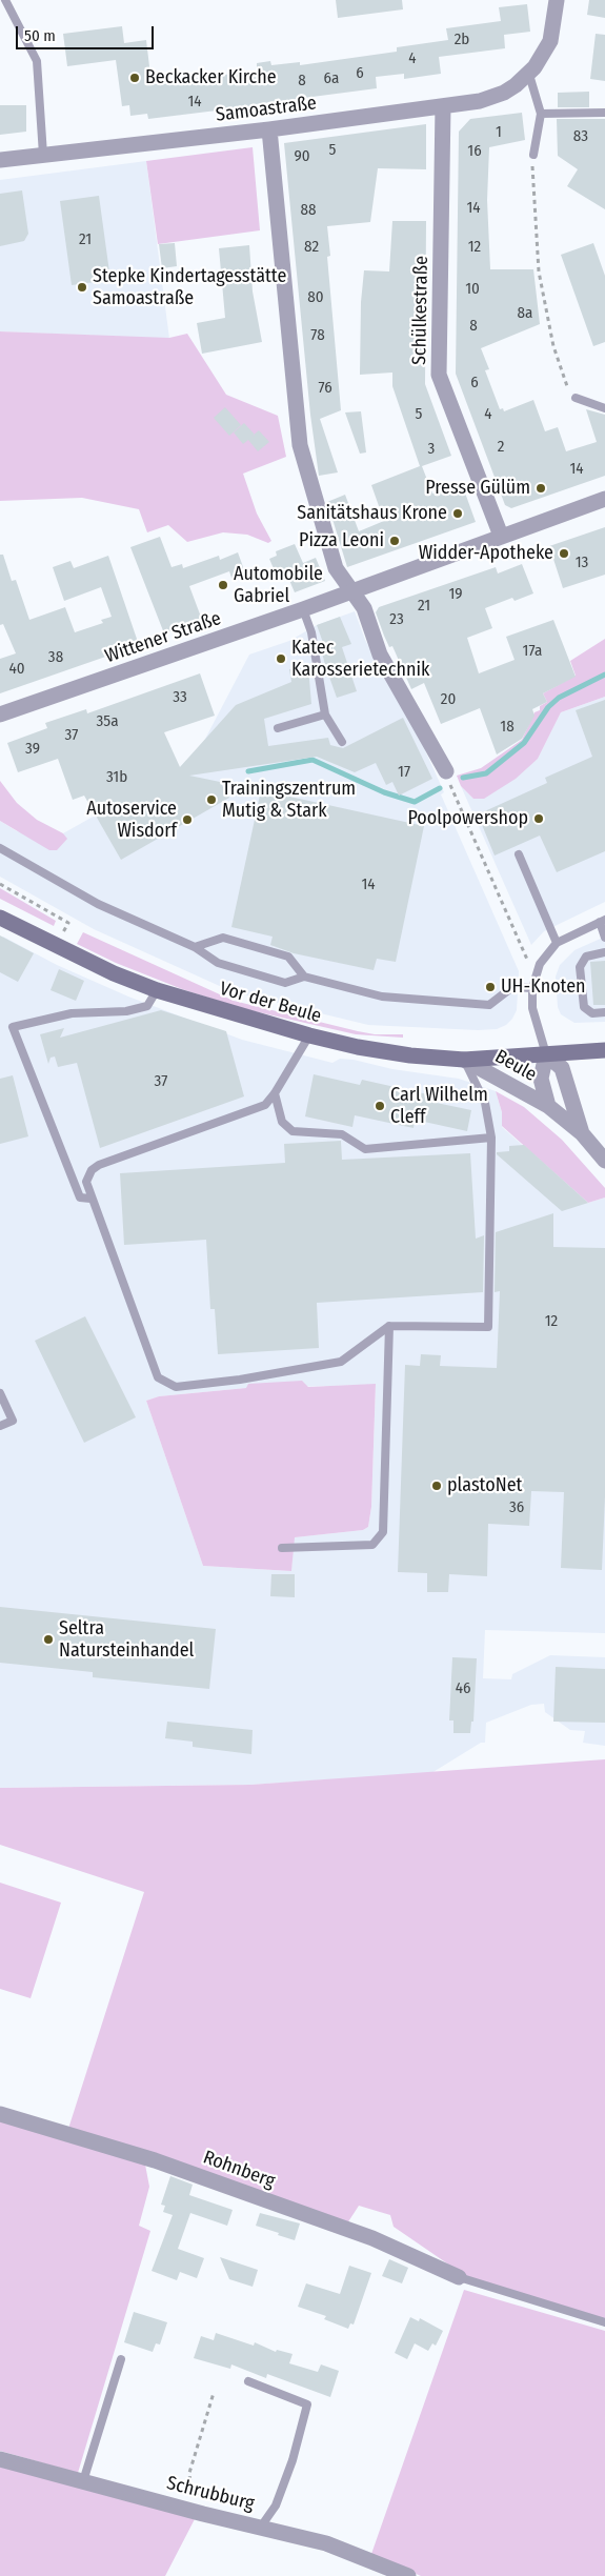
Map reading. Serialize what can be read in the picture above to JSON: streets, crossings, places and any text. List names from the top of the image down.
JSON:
{
  "streets": {
    "main road": ["Vor der Beule"],
    "street": [
      "Samoastraße",
      "Schülkestraße",
      "Wittener Straße",
      "Beule",
      "Rohnberg",
      "Schrubburg"
    ]
  },
  "crossings": [
    ["Samoastraße", "Schülkestraße"],
    ["Schülkestraße", "Wittener Straße"],
    ["Vor der Beule", "Beule"]
  ],
  "places": [
    "Beckacker Kirche",
    "Stepke Kindertagesstätte Samoastraße",
    "Presse Gülüm",
    "Sanitätshaus Krone",
    "Pizza Leoni",
    "Widder-Apotheke",
    "Automobile Gabriel",
    "Katec Karosserietechnik",
    "Trainingszentrum Mutig & Stark",
    "Poolpowershop",
    "Autoservice Wisdorf",
    "UH-Knoten",
    "Carl Wilhelm Cleff",
    "plastoNet",
    "Seltra Natursteinhandel"
  ],
  "house_numbers": [
    "2b",
    "4",
    "6",
    "6a",
    "8",
    "14",
    "1",
    "83",
    "5",
    "16",
    "90",
    "14",
    "88",
    "21",
    "82",
    "12",
    "10",
    "80",
    "8a",
    "8",
    "78",
    "6",
    "76",
    "5",
    "4",
    "2",
    "3",
    "14",
    "13",
    "19",
    "21",
    "23",
    "17a",
    "38",
    "40",
    "33",
    "20",
    "35a",
    "18",
    "37",
    "39",
    "17",
    "31b",
    "14",
    "37",
    "12",
    "36",
    "46"
  ],
  "scale_bar": "50 m"
}
